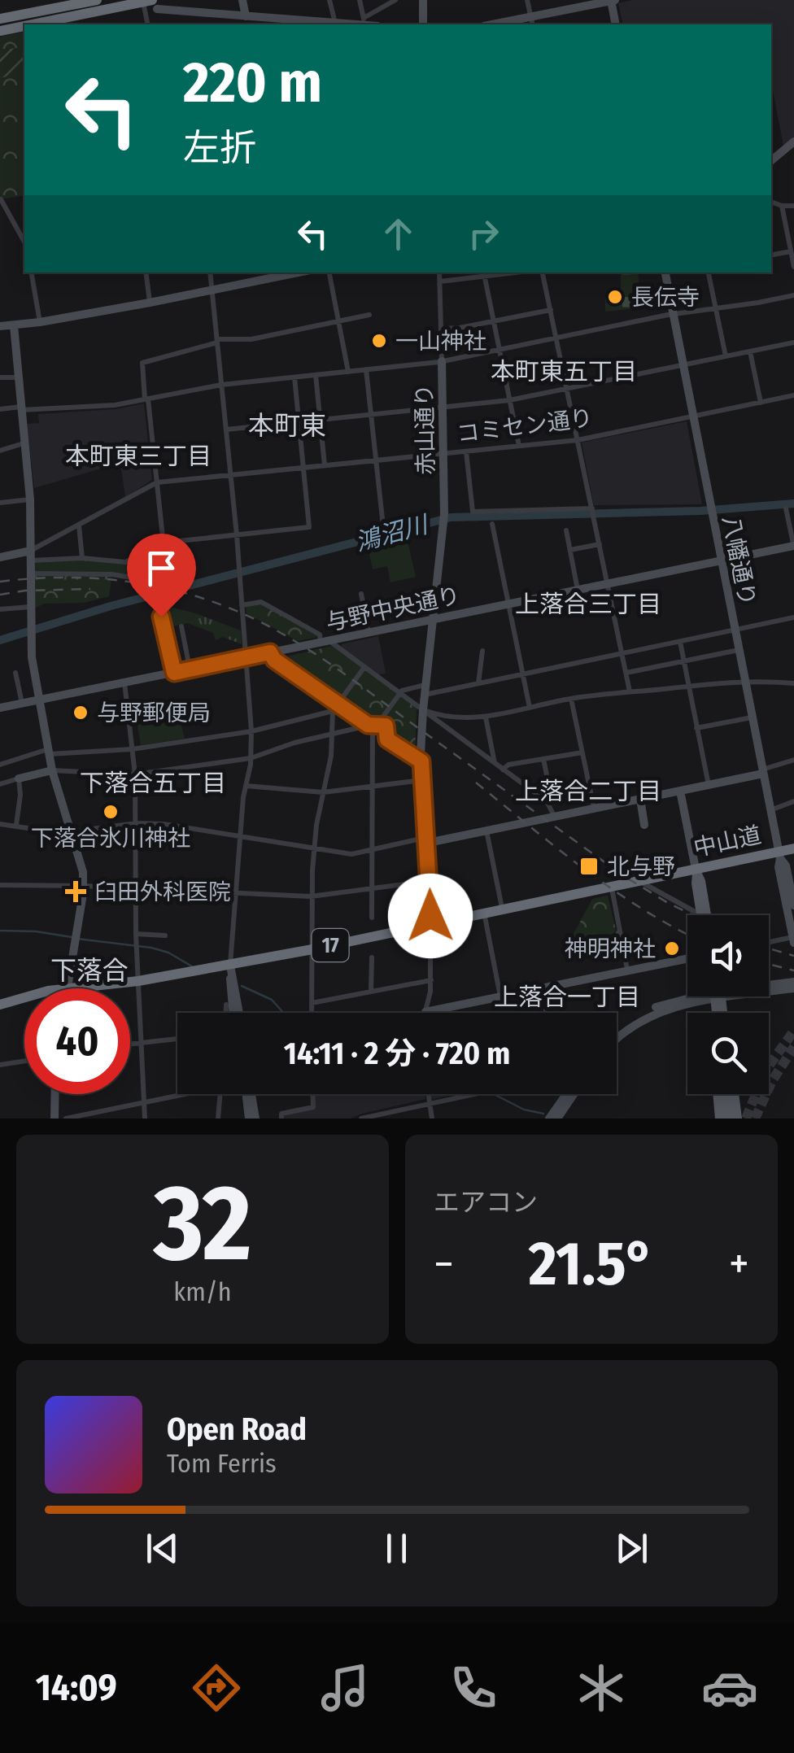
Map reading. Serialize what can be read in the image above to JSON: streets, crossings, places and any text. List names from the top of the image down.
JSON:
{
  "streets": {
    "highway": ["中山道", "17"],
    "street": [
      "コミセン通り",
      "赤山通り",
      "八幡通り",
      "与野中央通り"
    ]
  },
  "crossings": [
    ["コミセン通り", "赤山通り"],
    ["コミセン通り", "八幡通り"],
    ["赤山通り", "与野中央通り"],
    ["八幡通り", "与野中央通り"],
    ["八幡通り", "中山道"],
    ["中山道", "17"]
  ],
  "districts": [
    "本町東五丁目",
    "本町東",
    "本町東三丁目",
    "上落合三丁目",
    "下落合五丁目",
    "上落合二丁目",
    "下落合",
    "上落合一丁目"
  ],
  "water": ["鴻沼川"],
  "places": {
    "other": [
      "長伝寺",
      "一山神社",
      "与野郵便局",
      "下落合氷川神社",
      "神明神社"
    ],
    "transit": ["北与野"],
    "health": ["臼田外科医院"]
  },
  "page": {
    "turn": ["220 m", "左折"],
    "limit": "40",
    "trip": "14:11 · 2 分 · 720 m",
    "tile": [
      ["32", "km/h"],
      "エアコン"
    ],
    "heat": ["−", "21.5°", "+"],
    "song": ["Open Road", "Tom Ferris"],
    "tabs": "14:09"
  }
}
